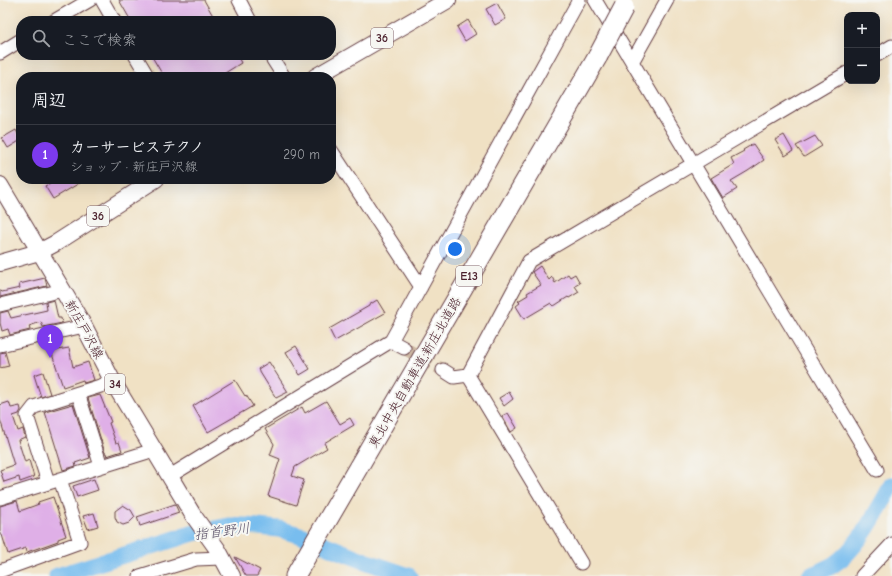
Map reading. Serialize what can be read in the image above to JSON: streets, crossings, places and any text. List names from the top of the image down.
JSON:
{
  "streets": {
    "highway": ["E13", "東北中央自動車道;新庄北道路"],
    "main road": ["36", "新庄戸沢線", "34"]
  },
  "crossings": [
    ["36", "新庄戸沢線"]
  ],
  "water": ["指首野川"],
  "page": {
    "map_buttons": ["+", "−"],
    "search": "ここで検索",
    "heading": "周辺",
    "list": [
      {
        "mark": "1",
        "name": "カーサービステクノ",
        "note": "ショップ · 新庄戸沢線",
        "value": "290 m"
      }
    ],
    "pins": "1"
  }
}
